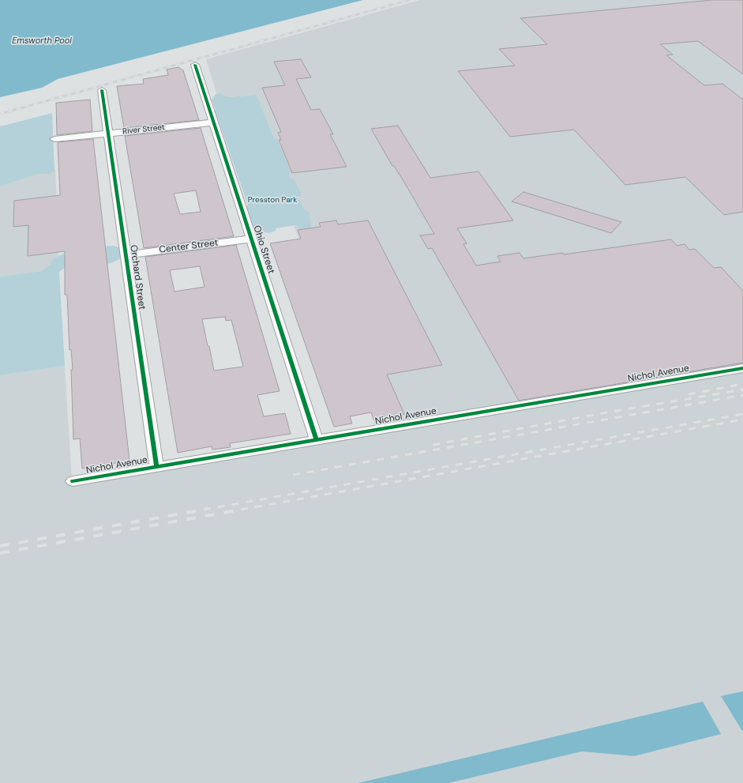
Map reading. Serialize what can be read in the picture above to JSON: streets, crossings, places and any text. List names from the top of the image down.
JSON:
{
  "streets": {
    "street": [
      "River Street",
      "Center Street",
      "Ohio Street",
      "Orchard Street",
      "Nichol Avenue"
    ]
  },
  "crossings": [
    ["River Street", "Ohio Street"],
    ["River Street", "Orchard Street"],
    ["Center Street", "Ohio Street"],
    ["Center Street", "Orchard Street"],
    ["Ohio Street", "Nichol Avenue"],
    ["Orchard Street", "Nichol Avenue"]
  ],
  "water": ["Emsworth Pool"],
  "parks": ["Presston Park"]
}
